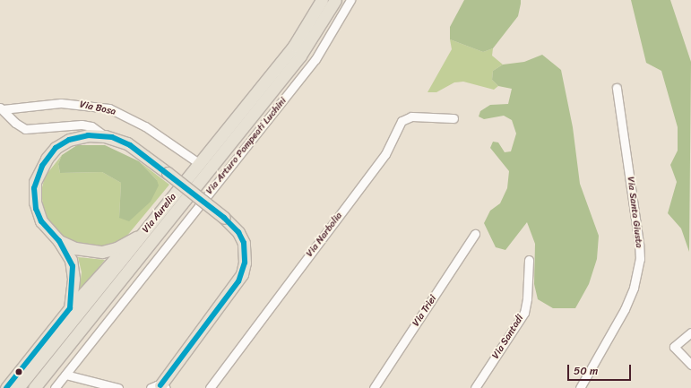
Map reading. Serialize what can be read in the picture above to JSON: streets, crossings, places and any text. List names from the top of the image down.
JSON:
{
  "streets": {
    "highway": ["Via Aurelia"],
    "street": [
      "Via Bosa",
      "Via Arturo Pompeati Luchini",
      "Via Santa Giusta",
      "Via Narbolia",
      "Via Triei",
      "Via Santadi"
    ]
  },
  "crossings": [
    ["Via Bosa", "Via Aurelia"]
  ],
  "scale_bar": "50 m"
}
